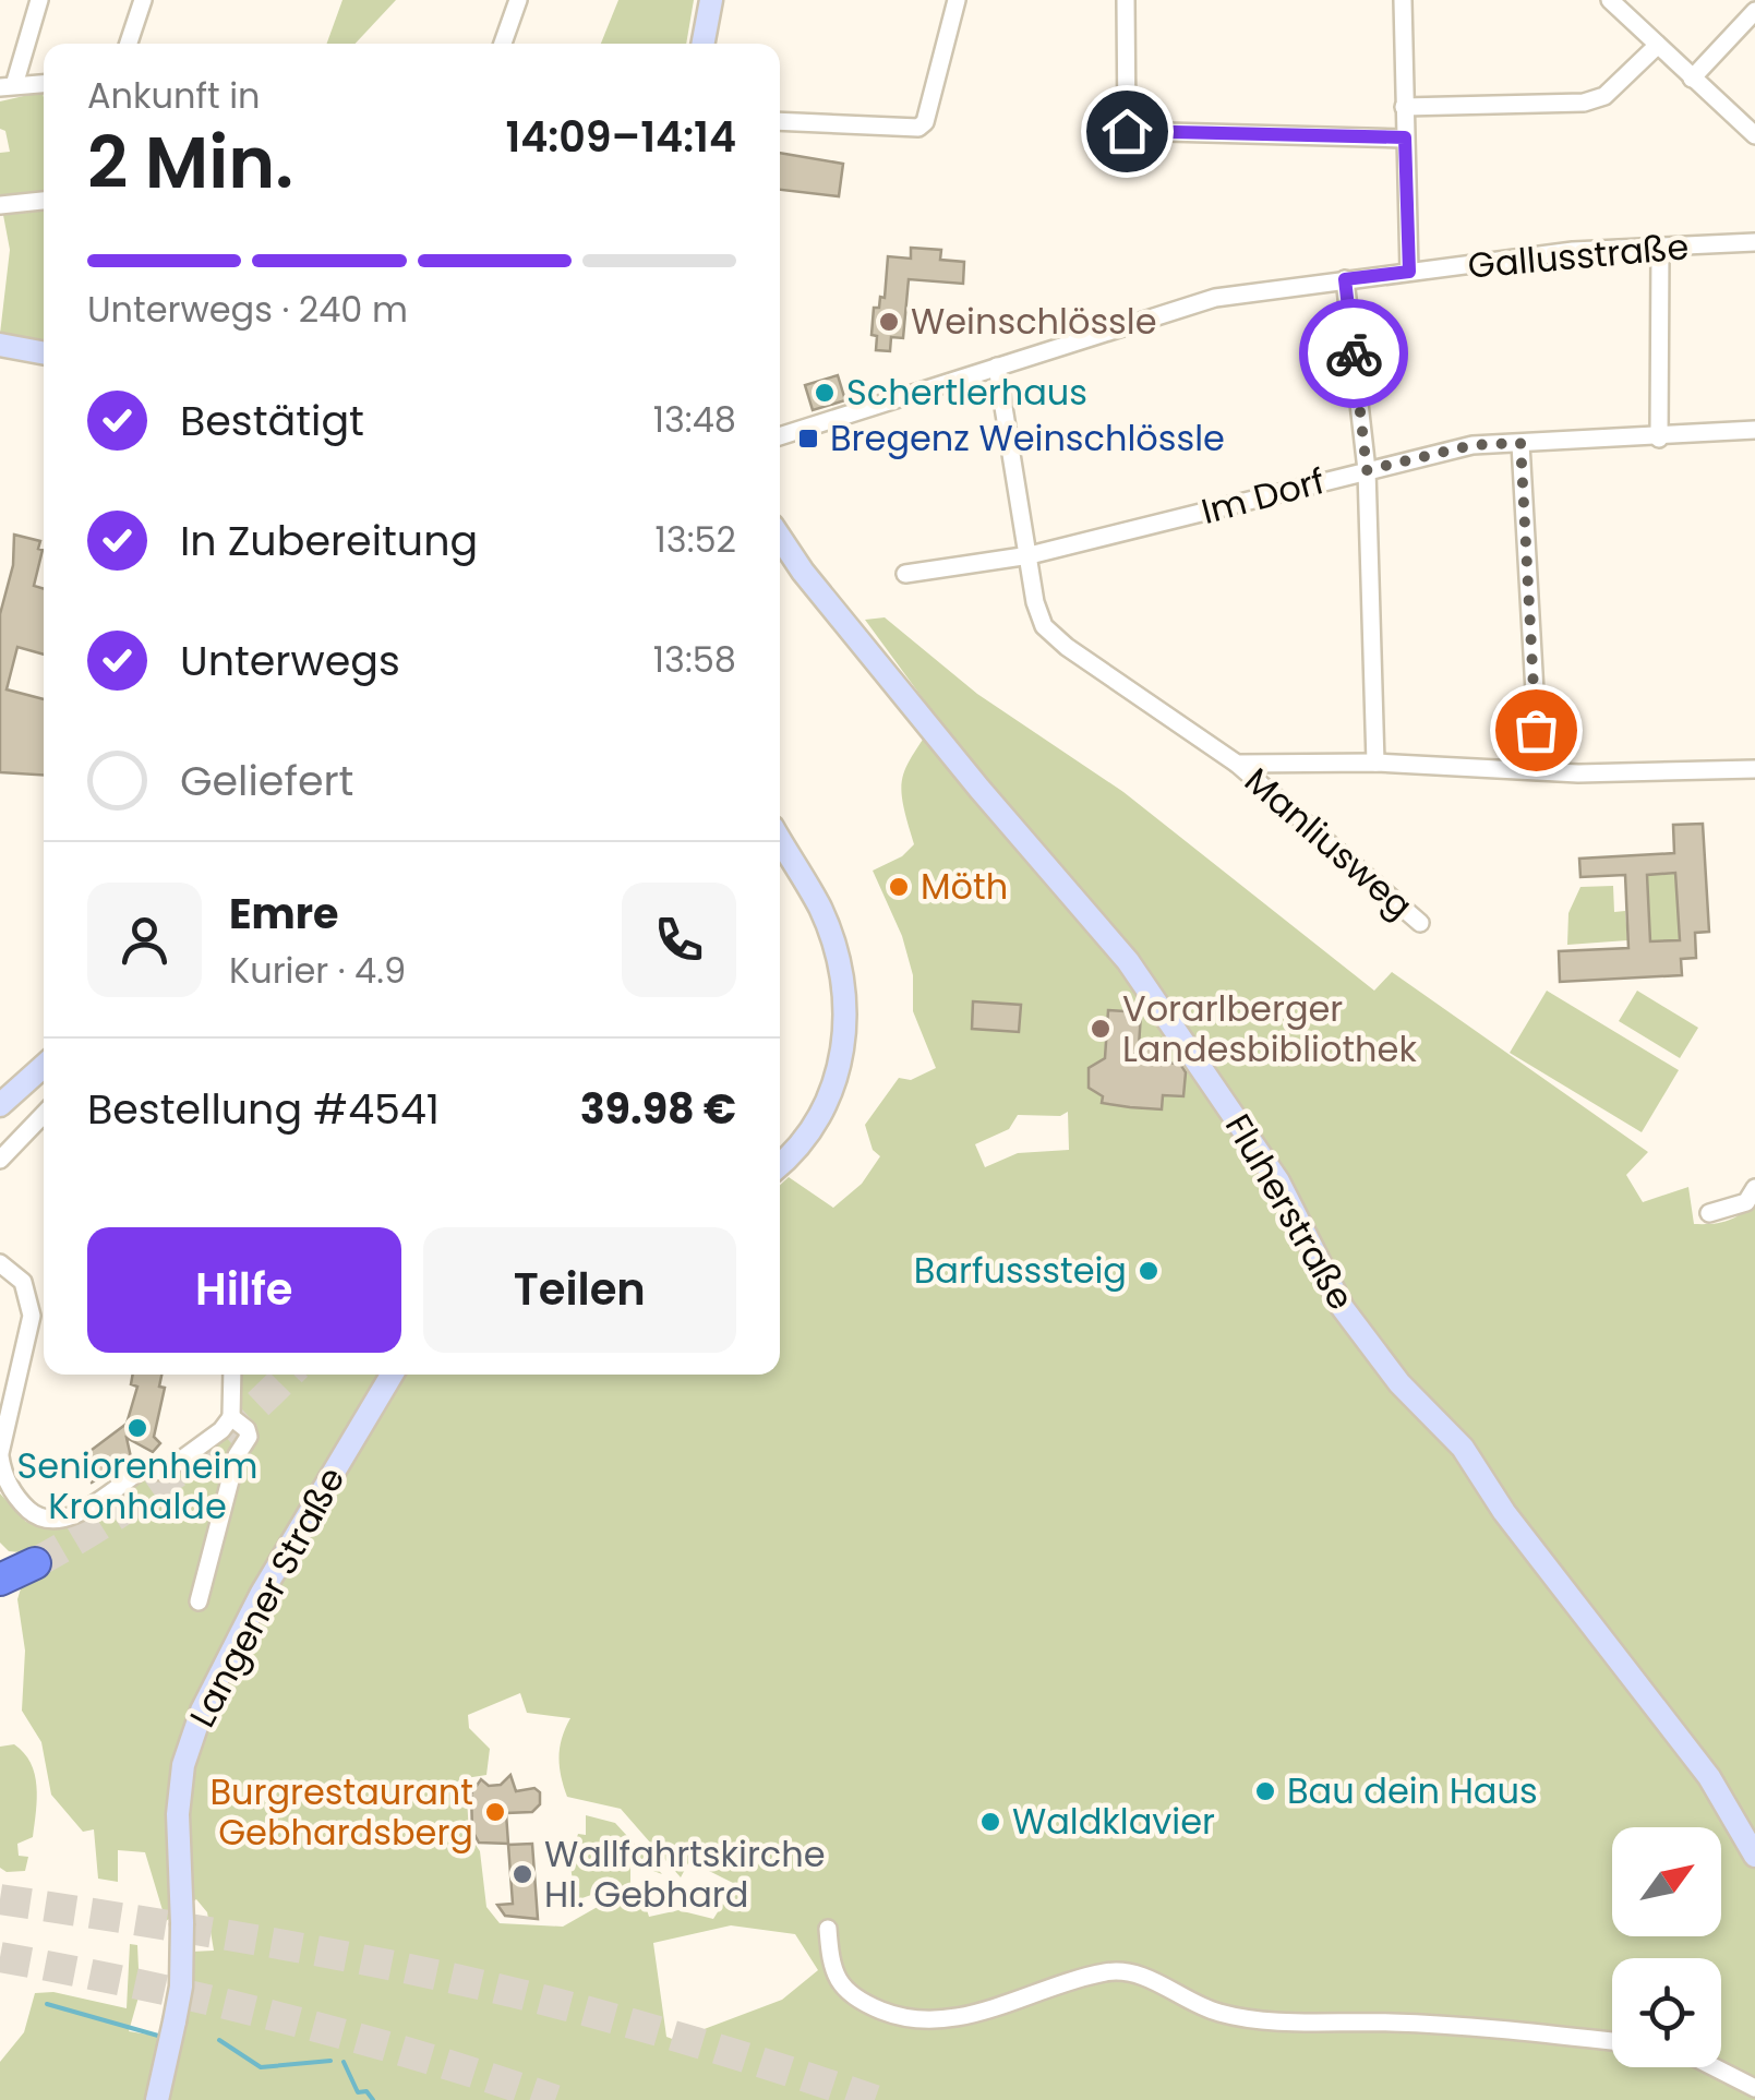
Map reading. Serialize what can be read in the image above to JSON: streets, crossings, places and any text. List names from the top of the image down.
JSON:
{
  "streets": {
    "street": [
      "Gallusstraße",
      "Im Dorf",
      "Manliusweg",
      "Fluherstraße",
      "Langener Straße"
    ]
  },
  "crossings": [
    ["Im Dorf", "Manliusweg"]
  ],
  "places": {
    "other": [
      "Weinschlössle",
      "Schertlerhaus",
      "Möth",
      "Vorarlberger Landesbibliothek",
      "Barfusssteig",
      "Seniorenheim Kronhalde",
      "Bau dein Haus",
      "Burgrestaurant Gebhardsberg",
      "Waldklavier",
      "Wallfahrtskirche Hl. Gebhard"
    ],
    "transit": ["Bregenz Weinschlössle"]
  },
  "north": "top right",
  "page": {
    "heading": ["2 Min.", "Ankunft in", "14:09–14:14"],
    "panel": [
      "Emre",
      "Kurier · 4.9",
      "Bestellung #4541",
      "39.98 €"
    ],
    "bar": "Unterwegs · 240 m",
    "list": [
      ["Bestätigt", "13:48"],
      ["In Zubereitung", "13:52"],
      ["Unterwegs", "13:58"],
      "Geliefert"
    ],
    "buttons": ["Hilfe", "Teilen"]
  }
}
